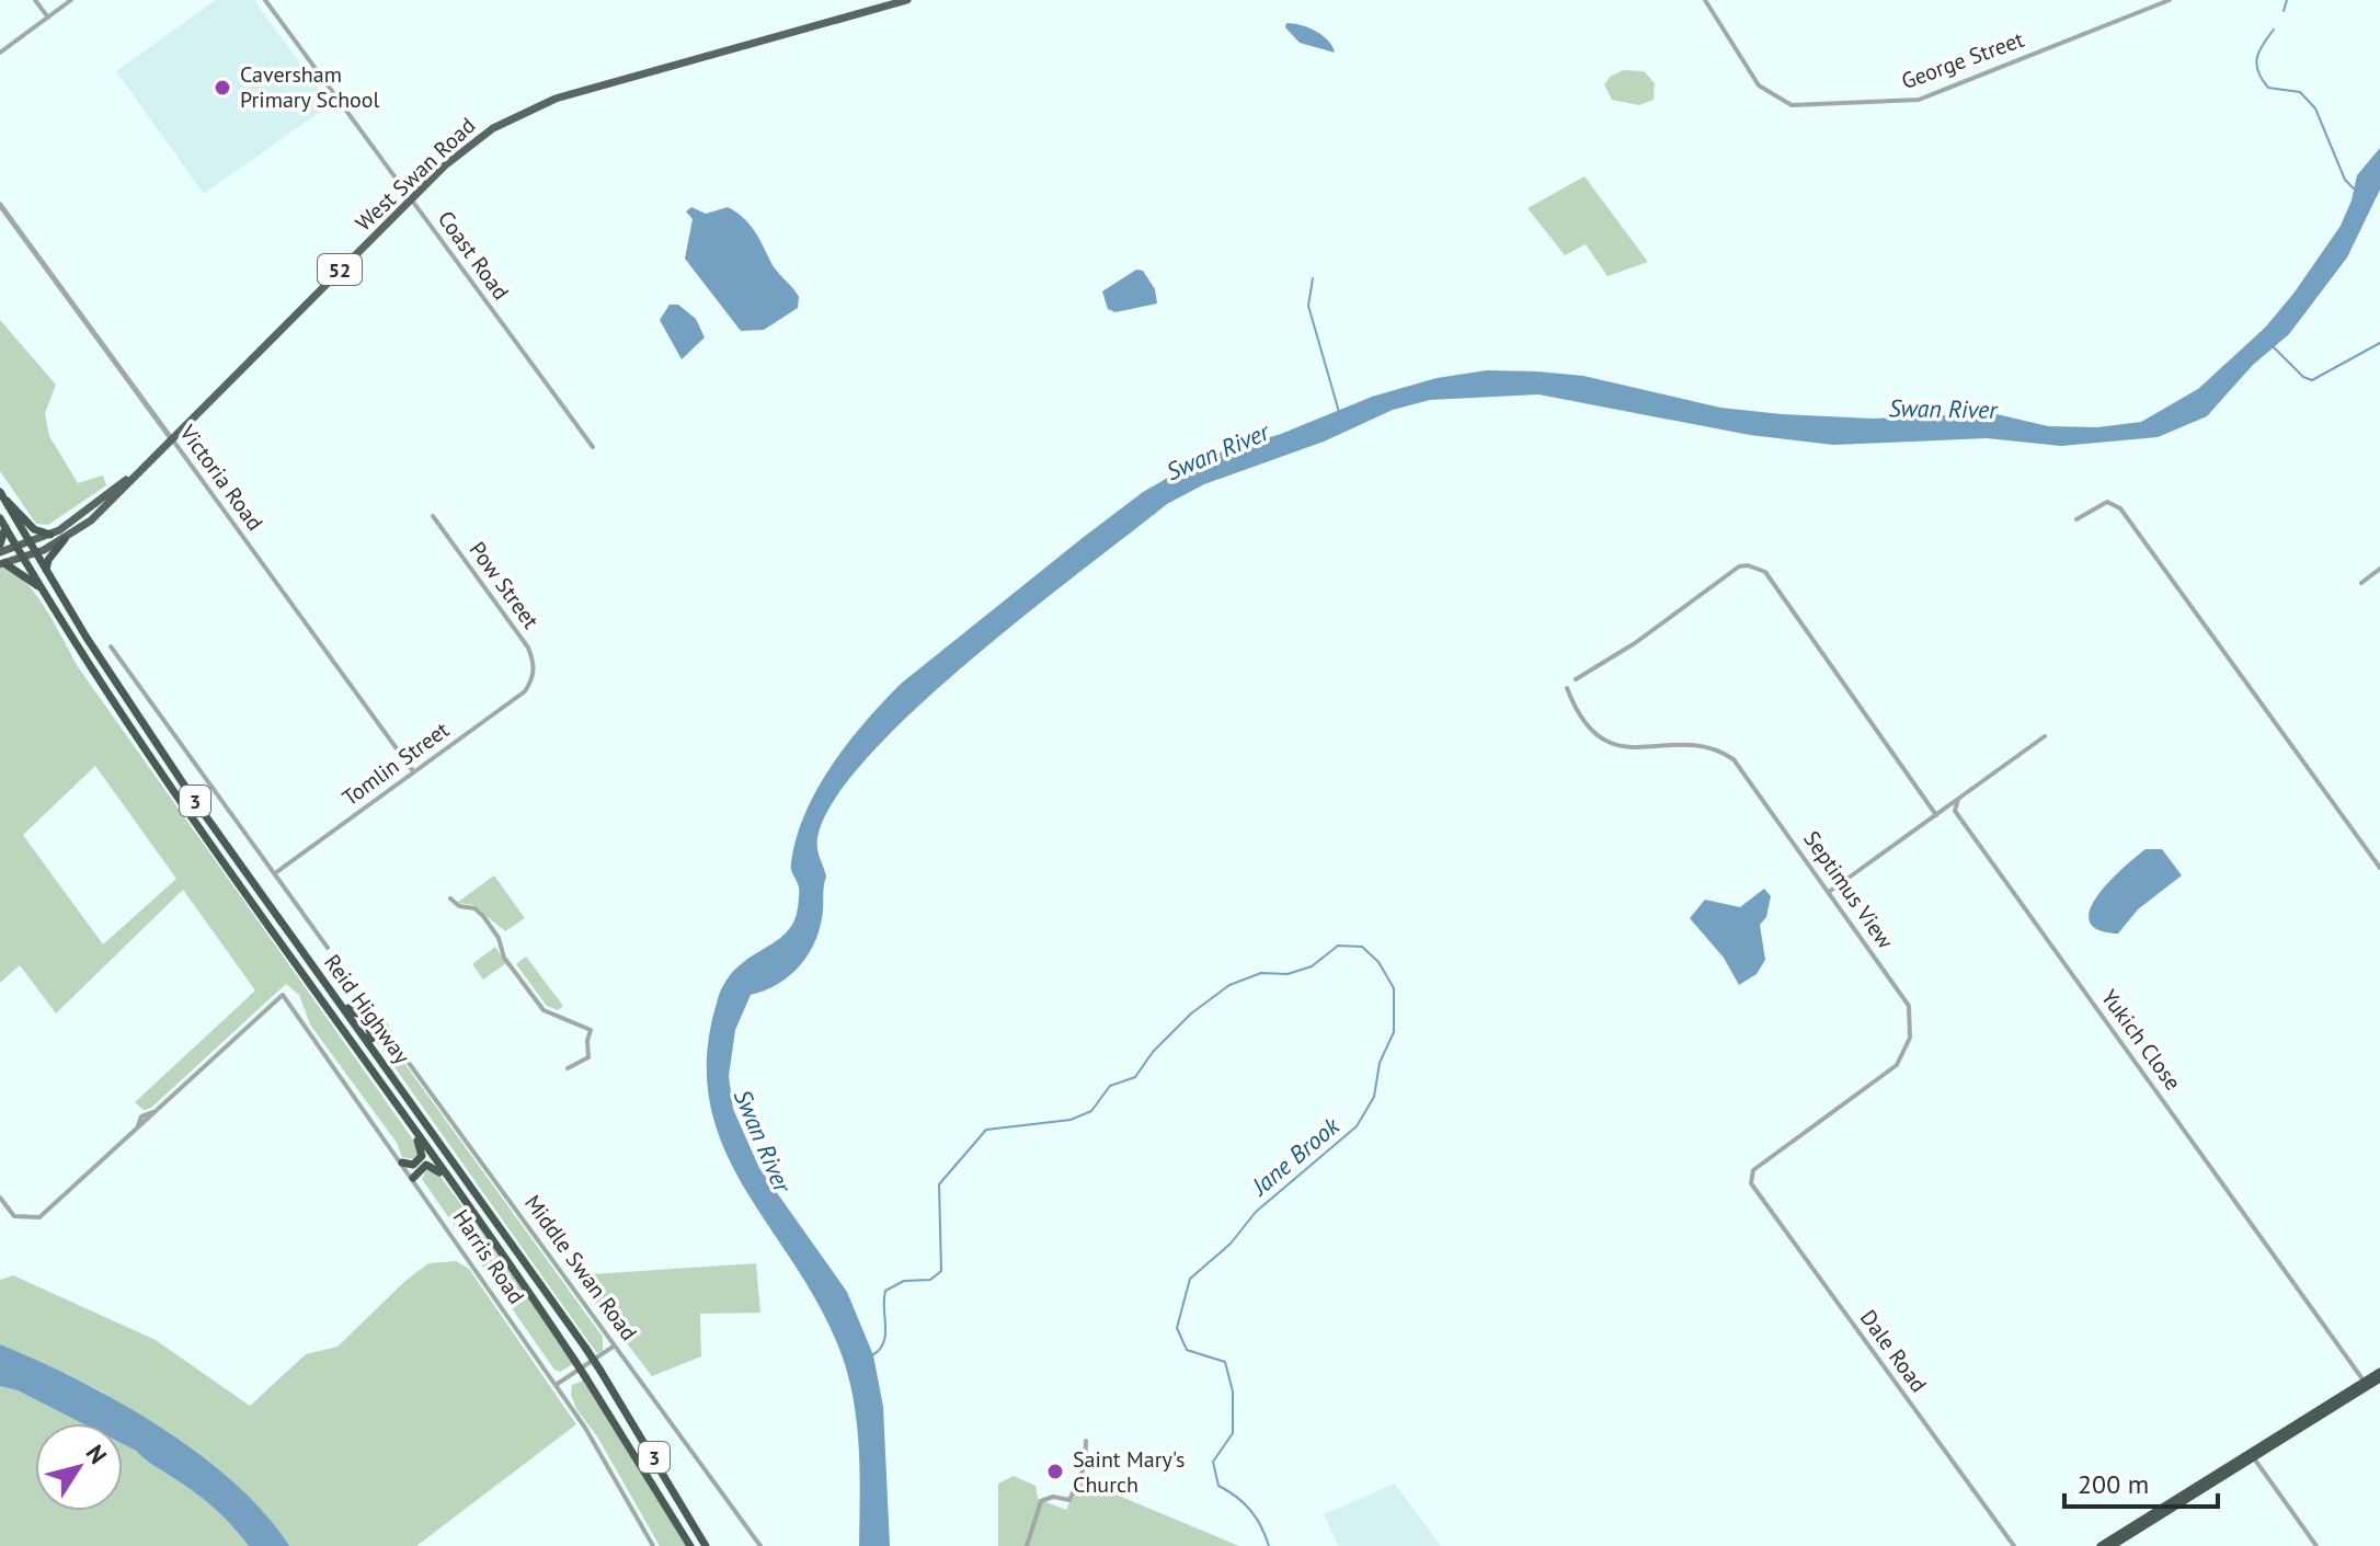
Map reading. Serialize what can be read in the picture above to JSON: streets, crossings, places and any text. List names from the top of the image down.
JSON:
{
  "streets": {
    "highway": ["3", "Reid Highway"],
    "main road": ["West Swan Road", "52"],
    "street": [
      "George Street",
      "Coast Road",
      "Victoria Road",
      "Pow Street",
      "Tomlin Street",
      "Septimus View",
      "Yukich Close",
      "Harris Road",
      "Middle Swan Road",
      "Dale Road"
    ]
  },
  "crossings": [
    ["West Swan Road", "Coast Road"],
    ["West Swan Road", "Victoria Road"],
    ["West Swan Road", "Reid Highway"],
    ["Victoria Road", "Tomlin Street"],
    ["Pow Street", "Tomlin Street"],
    ["Septimus View", "Dale Road"]
  ],
  "water": ["Swan River", "Jane Brook"],
  "places": ["Caversham Primary School", "Saint Mary's Church"],
  "scale_bar": "200 m",
  "north": "top right"
}
